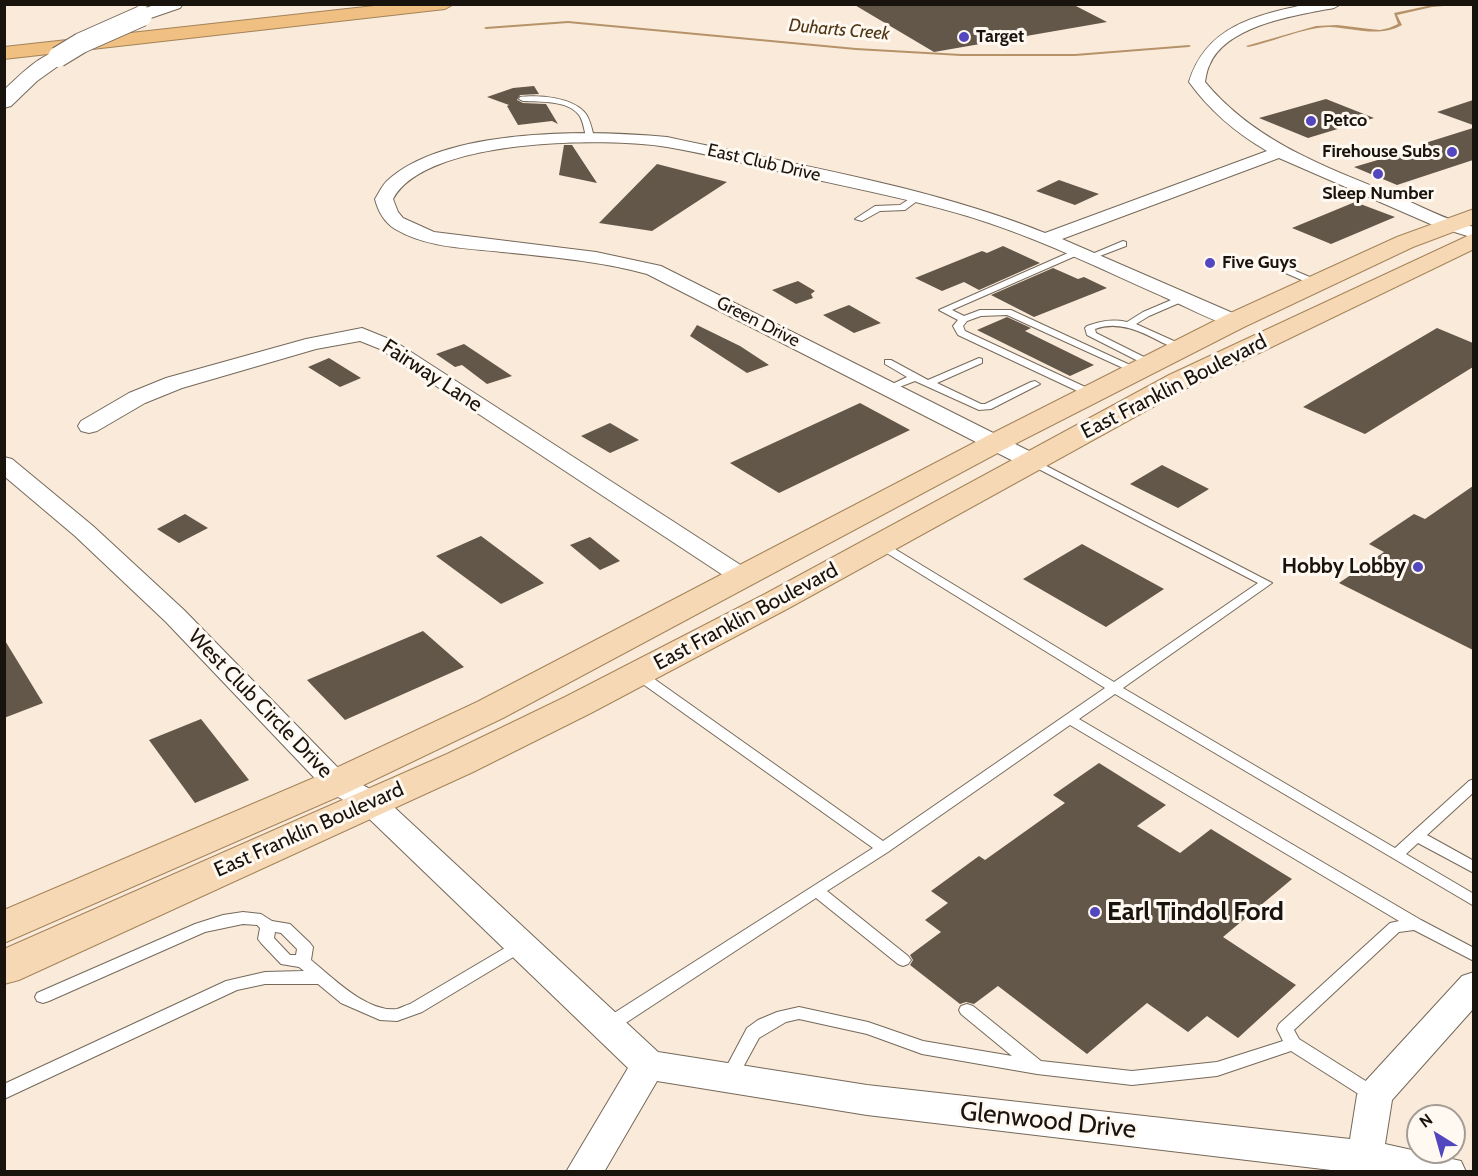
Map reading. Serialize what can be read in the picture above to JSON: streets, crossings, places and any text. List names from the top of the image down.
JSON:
{
  "streets": {
    "main road": ["East Franklin Boulevard"],
    "street": [
      "East Club Drive",
      "Green Drive",
      "Fairway Lane",
      "West Club Circle Drive",
      "Glenwood Drive"
    ]
  },
  "crossings": [
    ["East Club Drive", "Green Drive"],
    ["East Club Drive", "East Franklin Boulevard"],
    ["Green Drive", "East Franklin Boulevard"],
    ["Fairway Lane", "East Franklin Boulevard"],
    ["East Franklin Boulevard", "West Club Circle Drive"],
    ["West Club Circle Drive", "Glenwood Drive"]
  ],
  "water": ["Duharts Creek"],
  "places": [
    "Target",
    "Petco",
    "Firehouse Subs",
    "Sleep Number",
    "Five Guys",
    "Hobby Lobby",
    "Earl Tindol Ford"
  ],
  "north": "top left"
}
